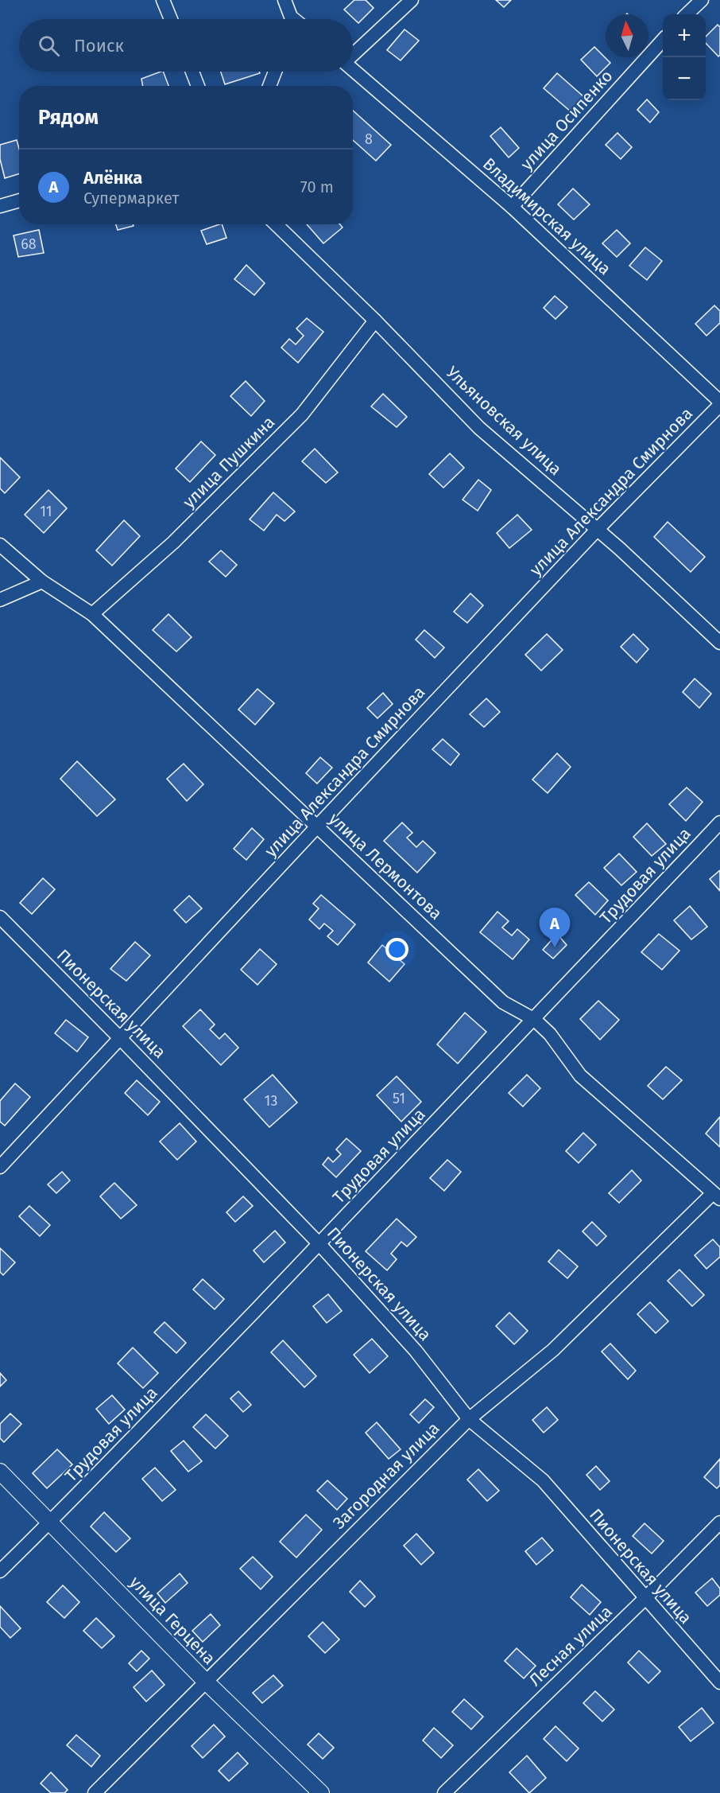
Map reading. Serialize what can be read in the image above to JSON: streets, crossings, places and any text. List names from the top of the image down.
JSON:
{
  "streets": {
    "street": [
      "улица Осипенко",
      "Владимирская улица",
      "Ульяновская улица",
      "улица Пушкина",
      "улица Александра Смирнова",
      "улица Лермонтова",
      "Трудовая улица",
      "Пионерская улица",
      "Загородная улица",
      "улица Герцена",
      "Лесная улица"
    ]
  },
  "crossings": [
    ["улица Осипенко", "Владимирская улица"],
    ["Владимирская улица", "улица Александра Смирнова"],
    ["Ульяновская улица", "улица Пушкина"],
    ["Ульяновская улица", "улица Александра Смирнова"],
    ["улица Пушкина", "улица Лермонтова"],
    ["улица Александра Смирнова", "улица Лермонтова"],
    ["улица Александра Смирнова", "Пионерская улица"],
    ["улица Лермонтова", "Трудовая улица"],
    ["улица Лермонтова", "Загородная улица"],
    ["Трудовая улица", "Пионерская улица"],
    ["Трудовая улица", "улица Герцена"],
    ["Пионерская улица", "Загородная улица"],
    ["Пионерская улица", "Лесная улица"],
    ["Загородная улица", "улица Герцена"]
  ],
  "house_numbers": [
    "8",
    "68",
    "11",
    "51",
    "13"
  ],
  "north": "top",
  "page": {
    "map_buttons": ["+", "−"],
    "search": "Поиск",
    "heading": "Рядом",
    "list": [
      {
        "mark": "A",
        "name": "Алёнка",
        "note": "Супермаркет",
        "value": "70 m"
      }
    ],
    "pins": "A"
  }
}
